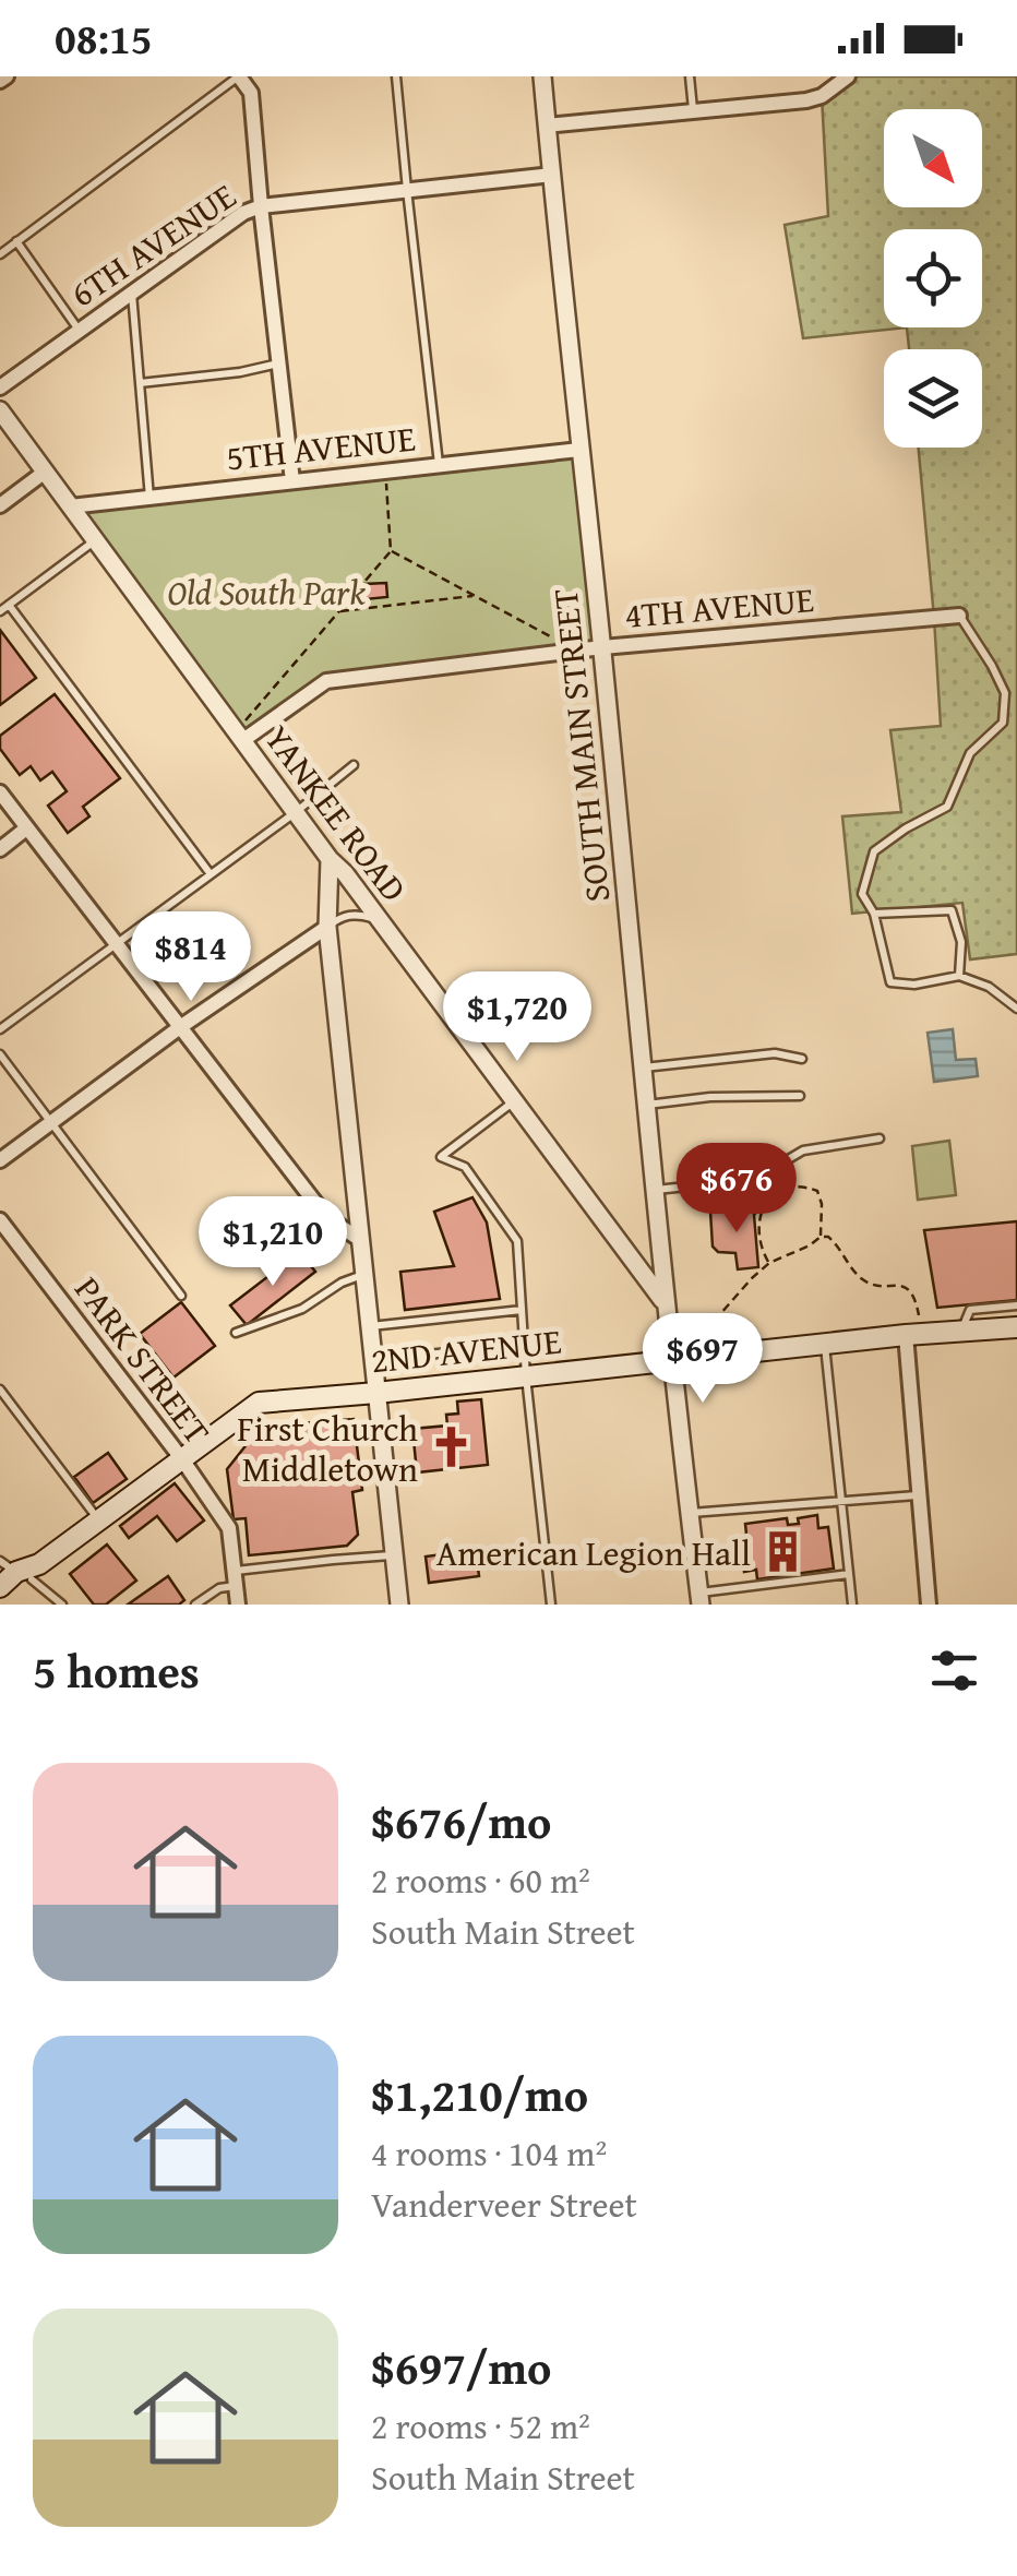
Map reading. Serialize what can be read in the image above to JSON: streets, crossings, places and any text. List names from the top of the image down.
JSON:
{
  "streets": {
    "main road": ["2ND AVENUE"],
    "street": [
      "6TH AVENUE",
      "5TH AVENUE",
      "4TH AVENUE",
      "SOUTH MAIN STREET",
      "YANKEE ROAD",
      "PARK STREET"
    ]
  },
  "crossings": [
    ["6TH AVENUE", "SOUTH MAIN STREET"],
    ["5TH AVENUE", "SOUTH MAIN STREET"],
    ["5TH AVENUE", "YANKEE ROAD"],
    ["4TH AVENUE", "SOUTH MAIN STREET"],
    ["4TH AVENUE", "YANKEE ROAD"],
    ["SOUTH MAIN STREET", "YANKEE ROAD"],
    ["SOUTH MAIN STREET", "2ND AVENUE"],
    ["2ND AVENUE", "PARK STREET"]
  ],
  "parks": ["Old South Park"],
  "places": {
    "church": ["First Church Middletown"],
    "building": ["American Legion Hall"]
  },
  "north": "bottom right",
  "page": {
    "status": "08:15",
    "price": [
      "$814",
      "$1,720",
      "$676",
      "$1,210",
      "$697"
    ],
    "heading": "5 homes",
    "list": [
      {
        "name": "$676/mo",
        "note": "2 rooms · 60 m² · South Main Street"
      },
      {
        "name": "$1,210/mo",
        "note": "4 rooms · 104 m² · Vanderveer Street"
      },
      {
        "name": "$697/mo",
        "note": "2 rooms · 52 m² · South Main Street"
      }
    ]
  }
}
